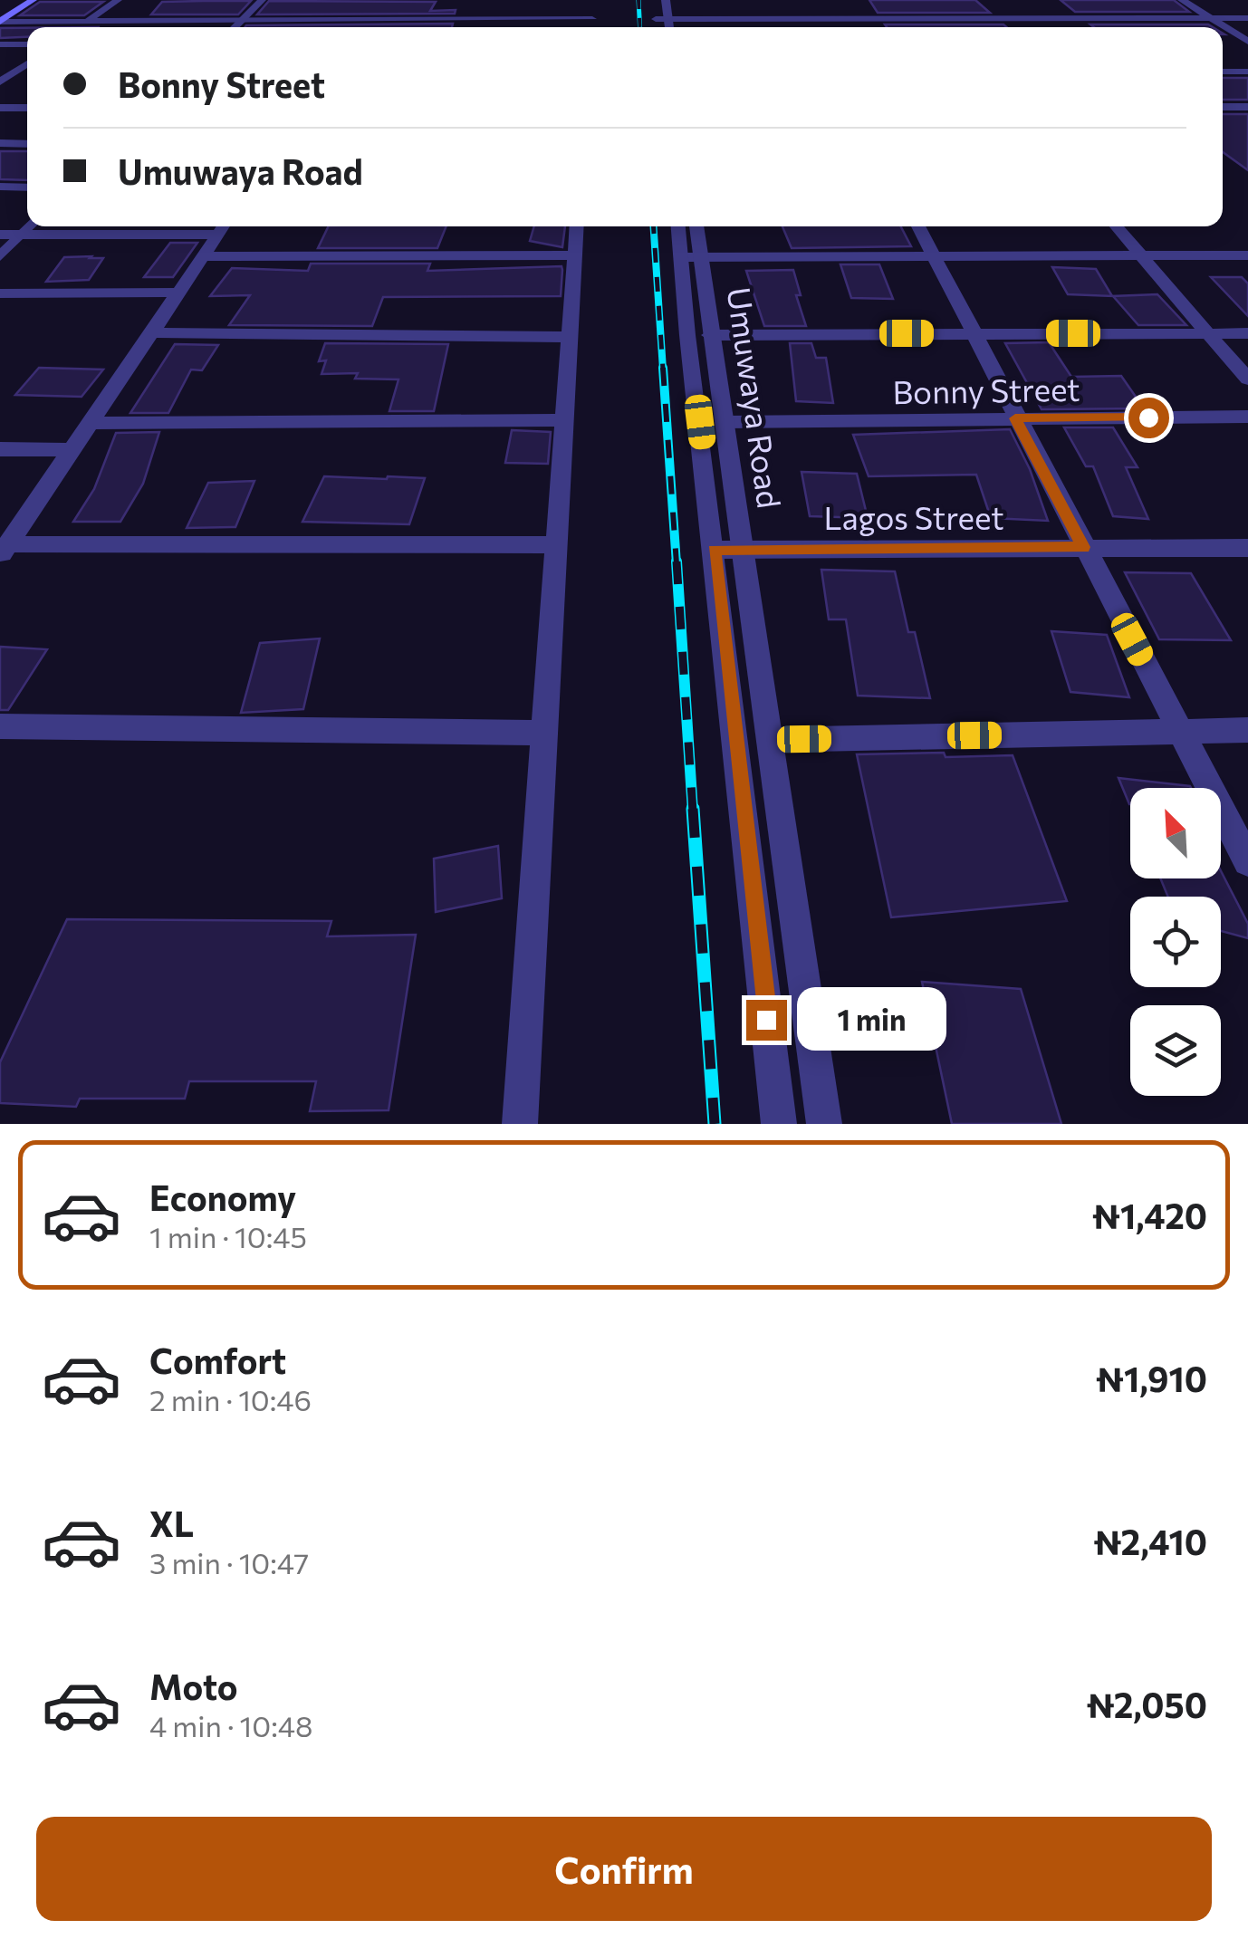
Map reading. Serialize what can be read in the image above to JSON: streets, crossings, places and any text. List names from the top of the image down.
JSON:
{
  "streets": {
    "street": ["Bonny Street", "Umuwaya Road", "Lagos Street"]
  },
  "crossings": [
    ["Bonny Street", "Umuwaya Road"],
    ["Umuwaya Road", "Lagos Street"]
  ],
  "north": "top left",
  "page": {
    "banner": ["Bonny Street", "Umuwaya Road"],
    "bubble": "1 min",
    "list": [
      {
        "name": "Economy",
        "note": "1 min · 10:45",
        "value": "₦1,420"
      },
      {
        "name": "Comfort",
        "note": "2 min · 10:46",
        "value": "₦1,910"
      },
      {
        "name": "XL",
        "note": "3 min · 10:47",
        "value": "₦2,410"
      },
      {
        "name": "Moto",
        "note": "4 min · 10:48",
        "value": "₦2,050"
      }
    ],
    "buttons": "Confirm"
  }
}
